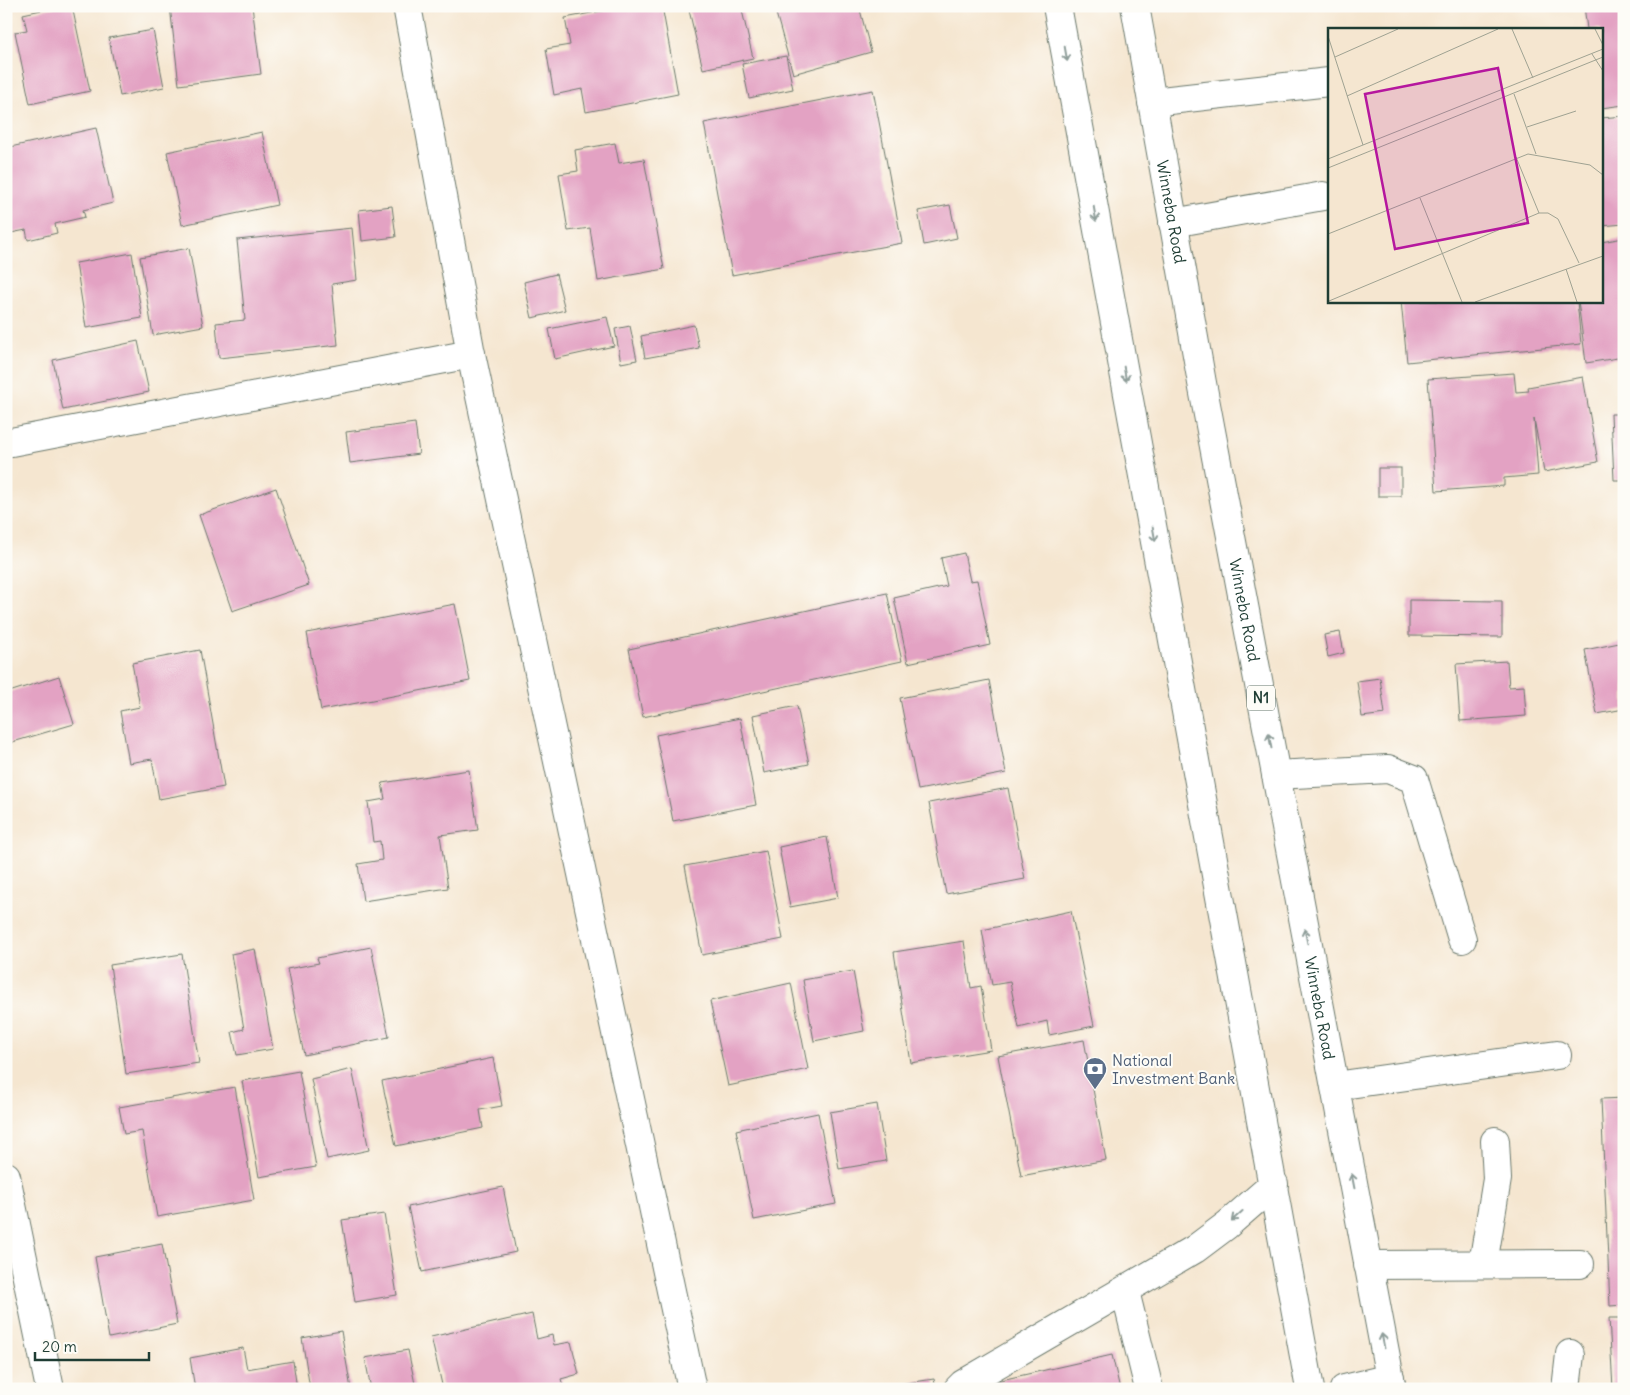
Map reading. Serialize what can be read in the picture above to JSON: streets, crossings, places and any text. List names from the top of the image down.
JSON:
{
  "streets": {
    "main road": ["Winneba Road", "N1"]
  },
  "places": {
    "bank": ["National Investment Bank"]
  },
  "scale_bar": "20 m"
}
